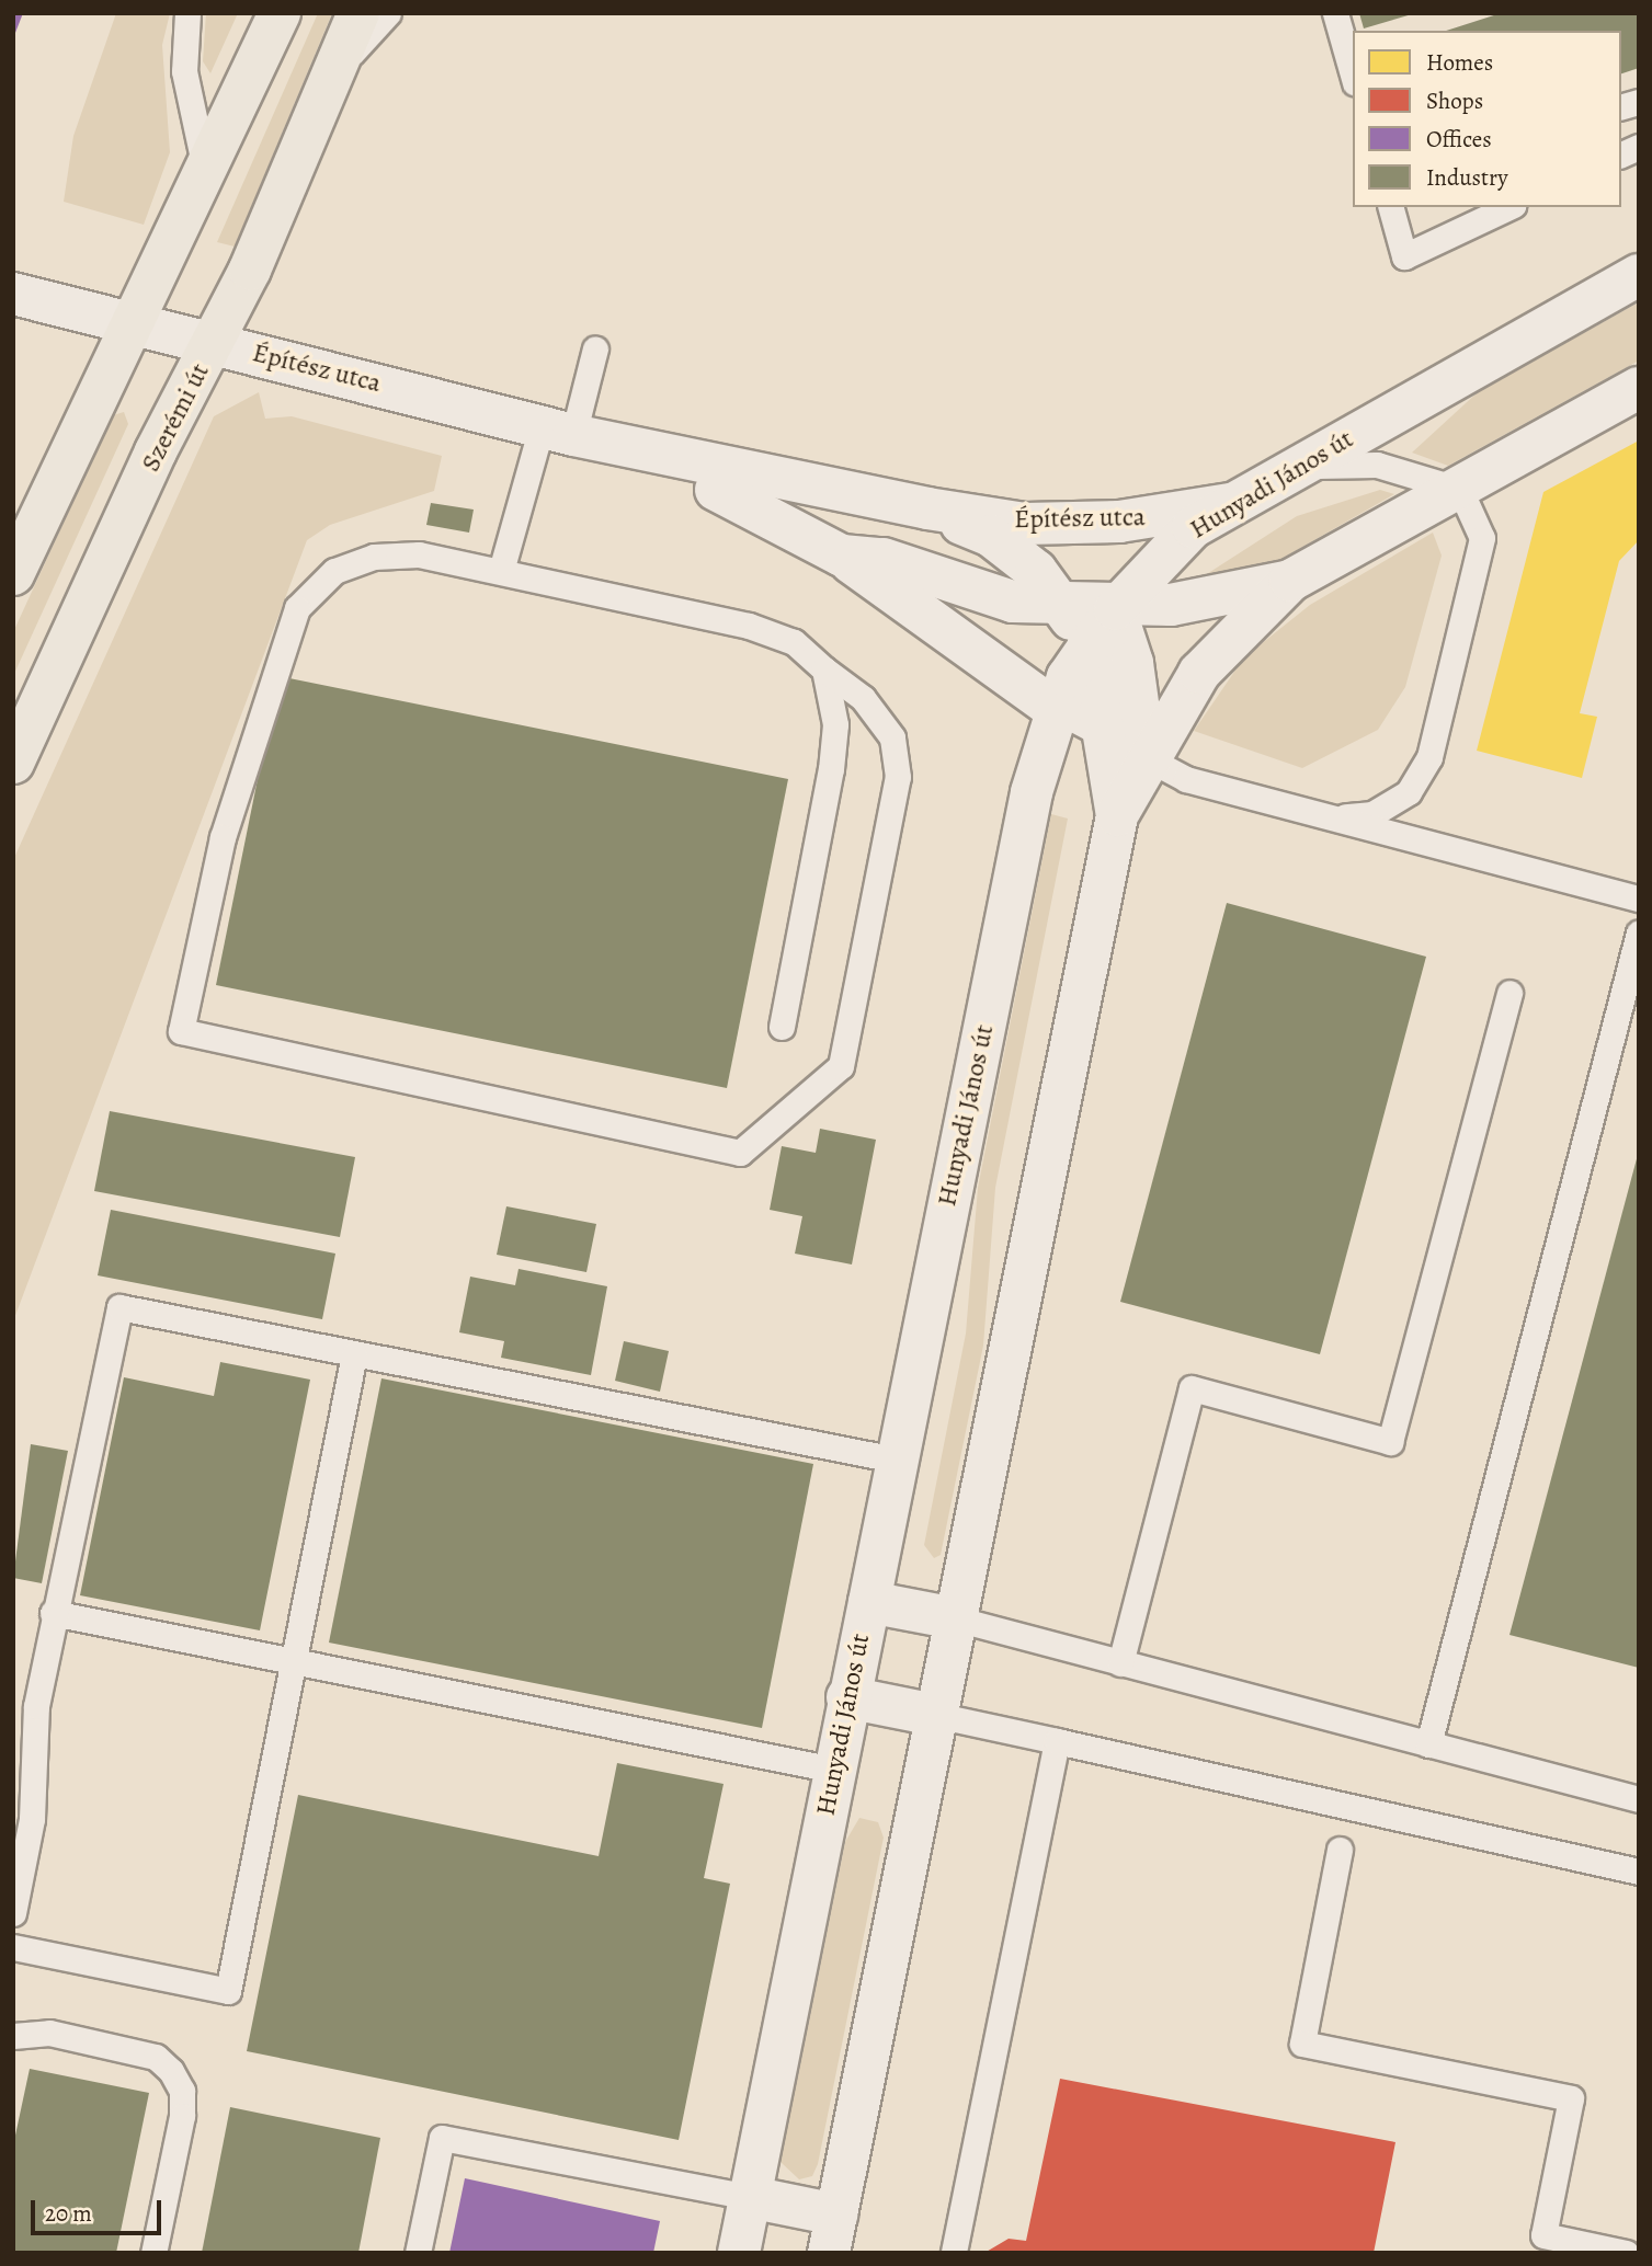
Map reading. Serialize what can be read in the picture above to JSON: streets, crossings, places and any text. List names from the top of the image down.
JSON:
{
  "streets": {
    "main road": ["Építész utca", "Szerémi út", "Hunyadi János út"]
  },
  "crossings": [
    ["Építész utca", "Szerémi út"],
    ["Építész utca", "Hunyadi János út"]
  ],
  "legend": [
    "Homes",
    "Shops",
    "Offices",
    "Industry"
  ],
  "scale_bar": "20 m"
}
